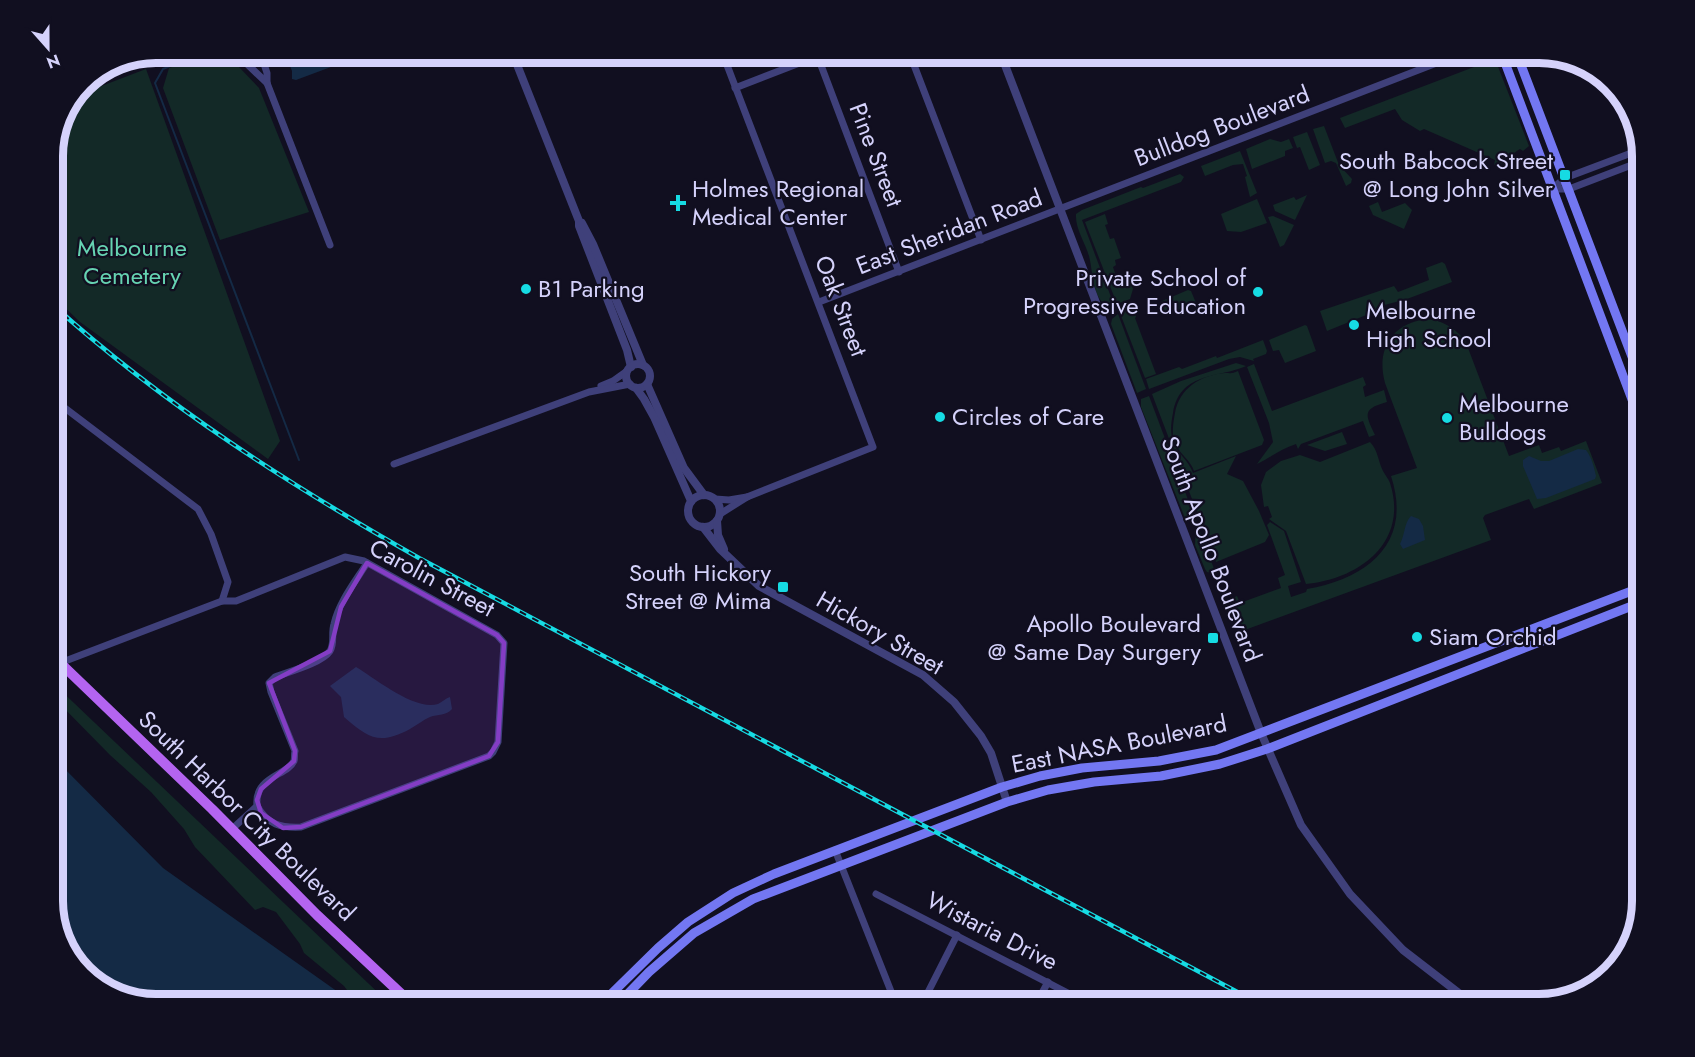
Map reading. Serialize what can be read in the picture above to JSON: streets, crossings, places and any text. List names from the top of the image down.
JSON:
{
  "streets": {
    "main road": ["East NASA Boulevard", "South Harbor City Boulevard"],
    "street": [
      "Bulldog Boulevard",
      "Pine Street",
      "East Sheridan Road",
      "Oak Street",
      "South Apollo Boulevard",
      "Carolin Street",
      "Hickory Street",
      "Wistaria Drive"
    ]
  },
  "crossings": [
    ["Bulldog Boulevard", "East Sheridan Road"],
    ["Bulldog Boulevard", "South Apollo Boulevard"],
    ["Pine Street", "East Sheridan Road"],
    ["East Sheridan Road", "Oak Street"],
    ["East Sheridan Road", "South Apollo Boulevard"],
    ["Oak Street", "Hickory Street"],
    ["South Apollo Boulevard", "East NASA Boulevard"],
    ["Hickory Street", "East NASA Boulevard"]
  ],
  "parks": ["Melbourne Cemetery"],
  "places": {
    "transit": ["South Babcock Street @ Long John Silver", "South Hickory Street @ Mima", "Apollo Boulevard @ Same Day Surgery"],
    "health": ["Holmes Regional Medical Center"],
    "other": [
      "B1 Parking",
      "Private School of Progressive Education",
      "Melbourne High School",
      "Circles of Care",
      "Melbourne Bulldogs",
      "Siam Orchid"
    ]
  },
  "north": "bottom"
}
